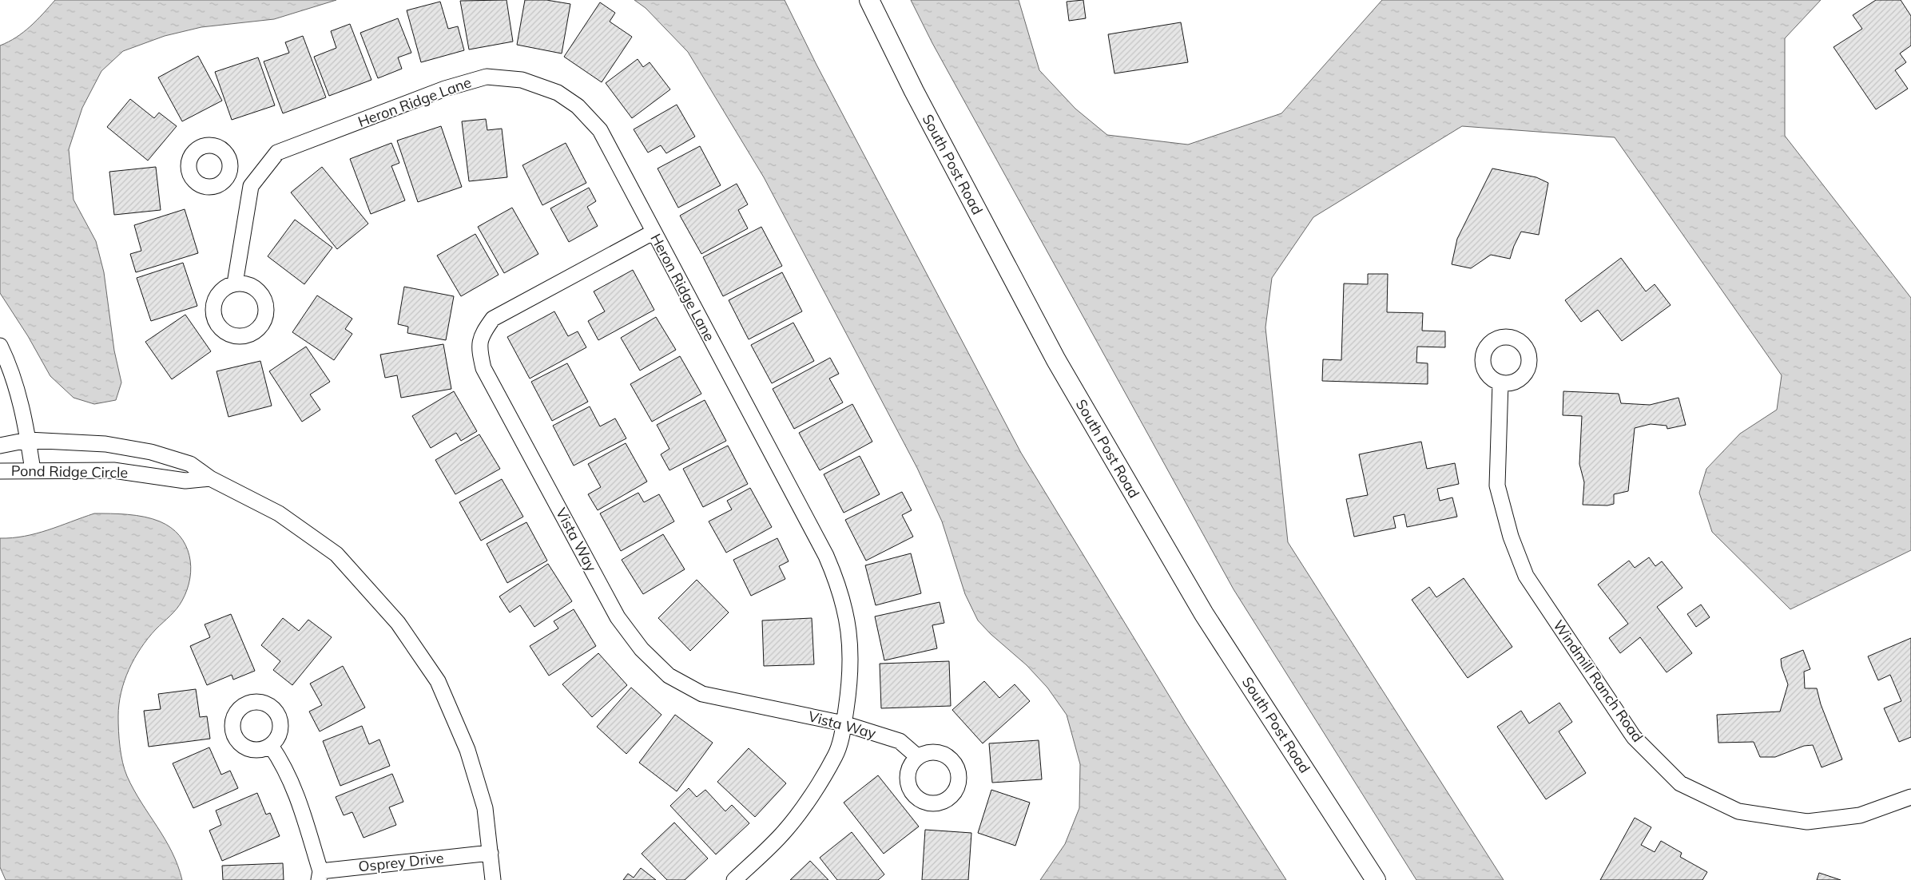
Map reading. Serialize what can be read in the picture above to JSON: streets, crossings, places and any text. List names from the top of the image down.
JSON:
{
  "streets": {
    "street": [
      "Heron Ridge Lane",
      "South Post Road",
      "Pond Ridge Circle",
      "Vista Way",
      "Windmill Ranch Road",
      "Osprey Drive"
    ]
  },
  "crossings": [
    ["Heron Ridge Lane", "Vista Way"],
    ["Pond Ridge Circle", "Osprey Drive"]
  ]
}
